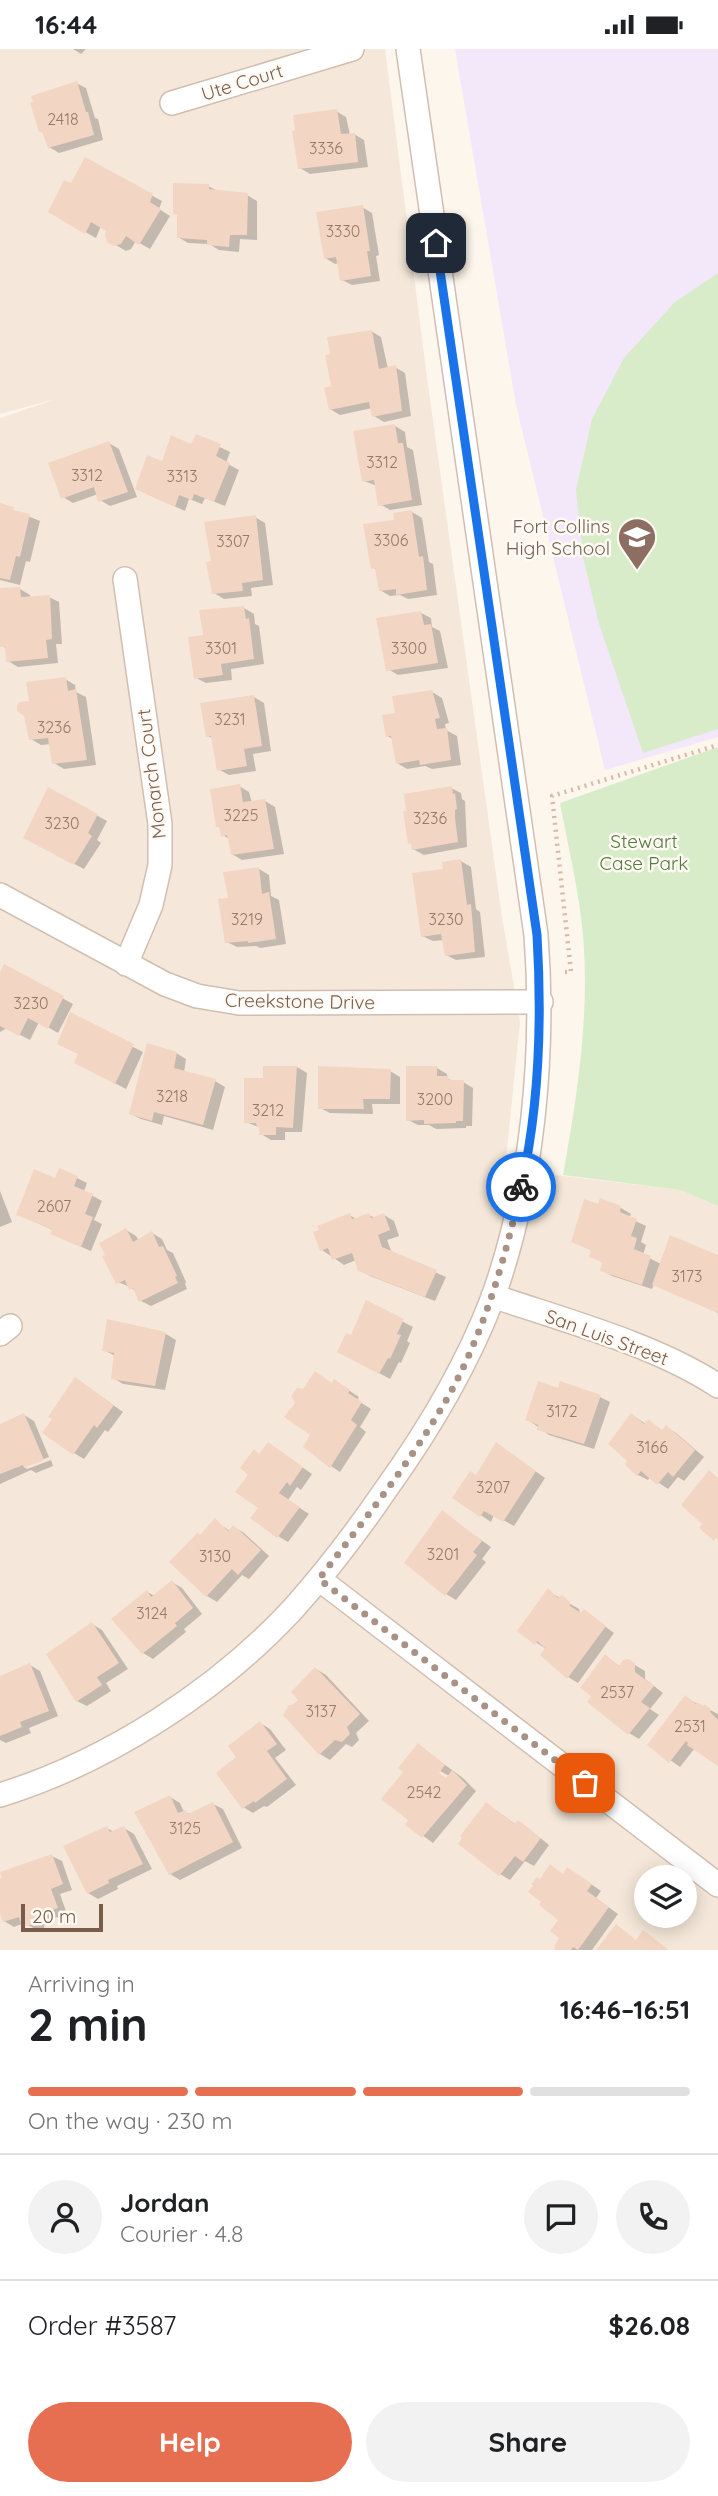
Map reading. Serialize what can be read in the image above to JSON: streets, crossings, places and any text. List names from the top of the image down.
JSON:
{
  "streets": {
    "street": [
      "Ute Court",
      "Monarch Court",
      "Creekstone Drive",
      "San Luis Street"
    ]
  },
  "crossings": [
    ["Monarch Court", "Creekstone Drive"]
  ],
  "parks": ["Stewart Case Park"],
  "places": {
    "school or university": ["Fort Collins High School"]
  },
  "house_numbers": [
    "2418",
    "3336",
    "3330",
    "3312",
    "3312",
    "3313",
    "3306",
    "3307",
    "3301",
    "3300",
    "3231",
    "3236",
    "3225",
    "3236",
    "3230",
    "3219",
    "3230",
    "3230",
    "3218",
    "3200",
    "3212",
    "2607",
    "3173",
    "3172",
    "3166",
    "3207",
    "3201",
    "3130",
    "3124",
    "2537",
    "3137",
    "2531",
    "2542",
    "3125"
  ],
  "scale_bar": "20 m",
  "page": {
    "status": "16:44",
    "scale": "20 m",
    "heading": ["2 min", "Arriving in", "16:46–16:51"],
    "panel": [
      "Jordan",
      "Courier · 4.8",
      "Order #3587",
      "$26.08"
    ],
    "bar": "On the way · 230 m",
    "buttons": ["Help", "Share"]
  }
}
